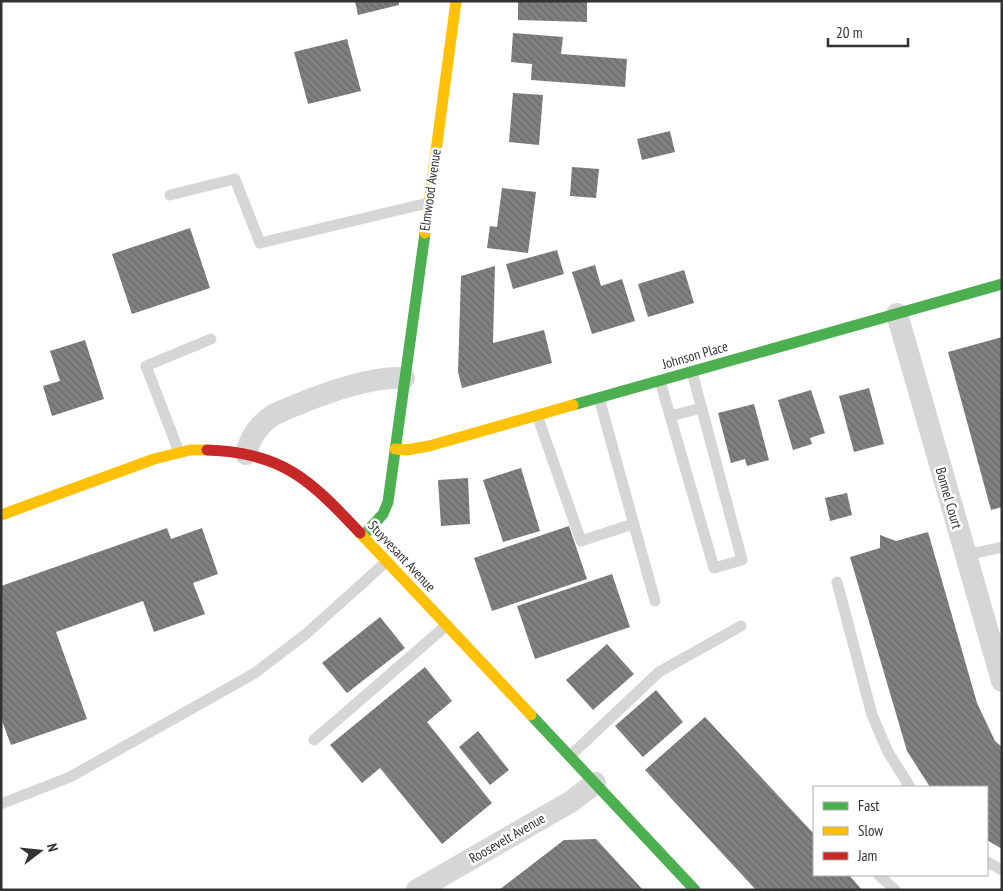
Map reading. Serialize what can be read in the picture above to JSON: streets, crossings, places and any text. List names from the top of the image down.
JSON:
{
  "streets": {
    "street": [
      "Elmwood Avenue",
      "Johnson Place",
      "Bonnel Court",
      "Stuyvesant Avenue",
      "Roosevelt Avenue"
    ]
  },
  "crossings": [
    ["Elmwood Avenue", "Johnson Place"],
    ["Elmwood Avenue", "Stuyvesant Avenue"],
    ["Johnson Place", "Bonnel Court"],
    ["Stuyvesant Avenue", "Roosevelt Avenue"]
  ],
  "legend": ["Fast", "Slow", "Jam"],
  "scale_bar": "20 m",
  "north": "right"
}
